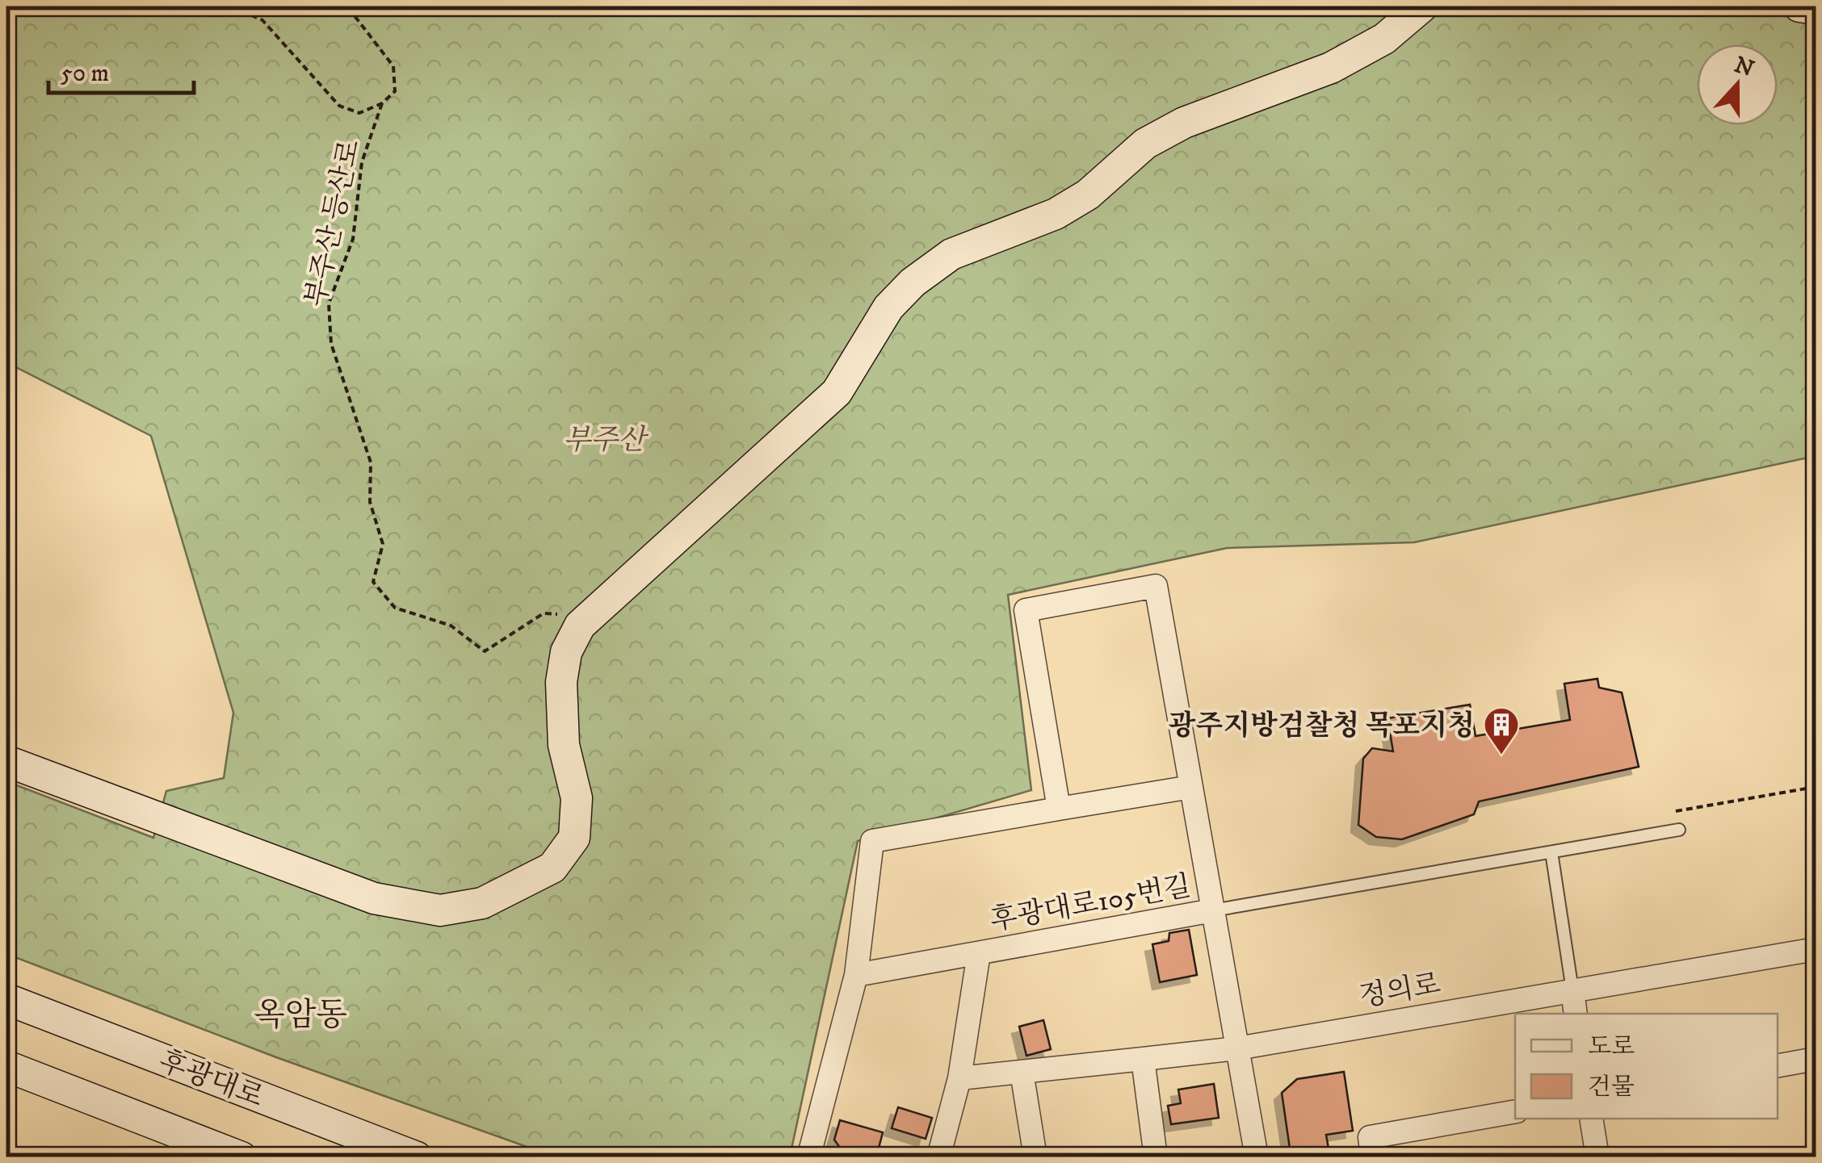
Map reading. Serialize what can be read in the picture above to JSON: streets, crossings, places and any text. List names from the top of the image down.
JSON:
{
  "streets": {
    "street": ["후광대로105번길", "정의로", "후광대로"],
    "path": ["부주산 등산로"]
  },
  "crossings": [
    ["후광대로105번길", "정의로"]
  ],
  "districts": ["옥암동"],
  "parks": ["부주산"],
  "places": {
    "building": ["광주지방검찰청 목포지청"]
  },
  "legend": ["도로", "건물"],
  "scale_bar": "50 m",
  "north": "top"
}
